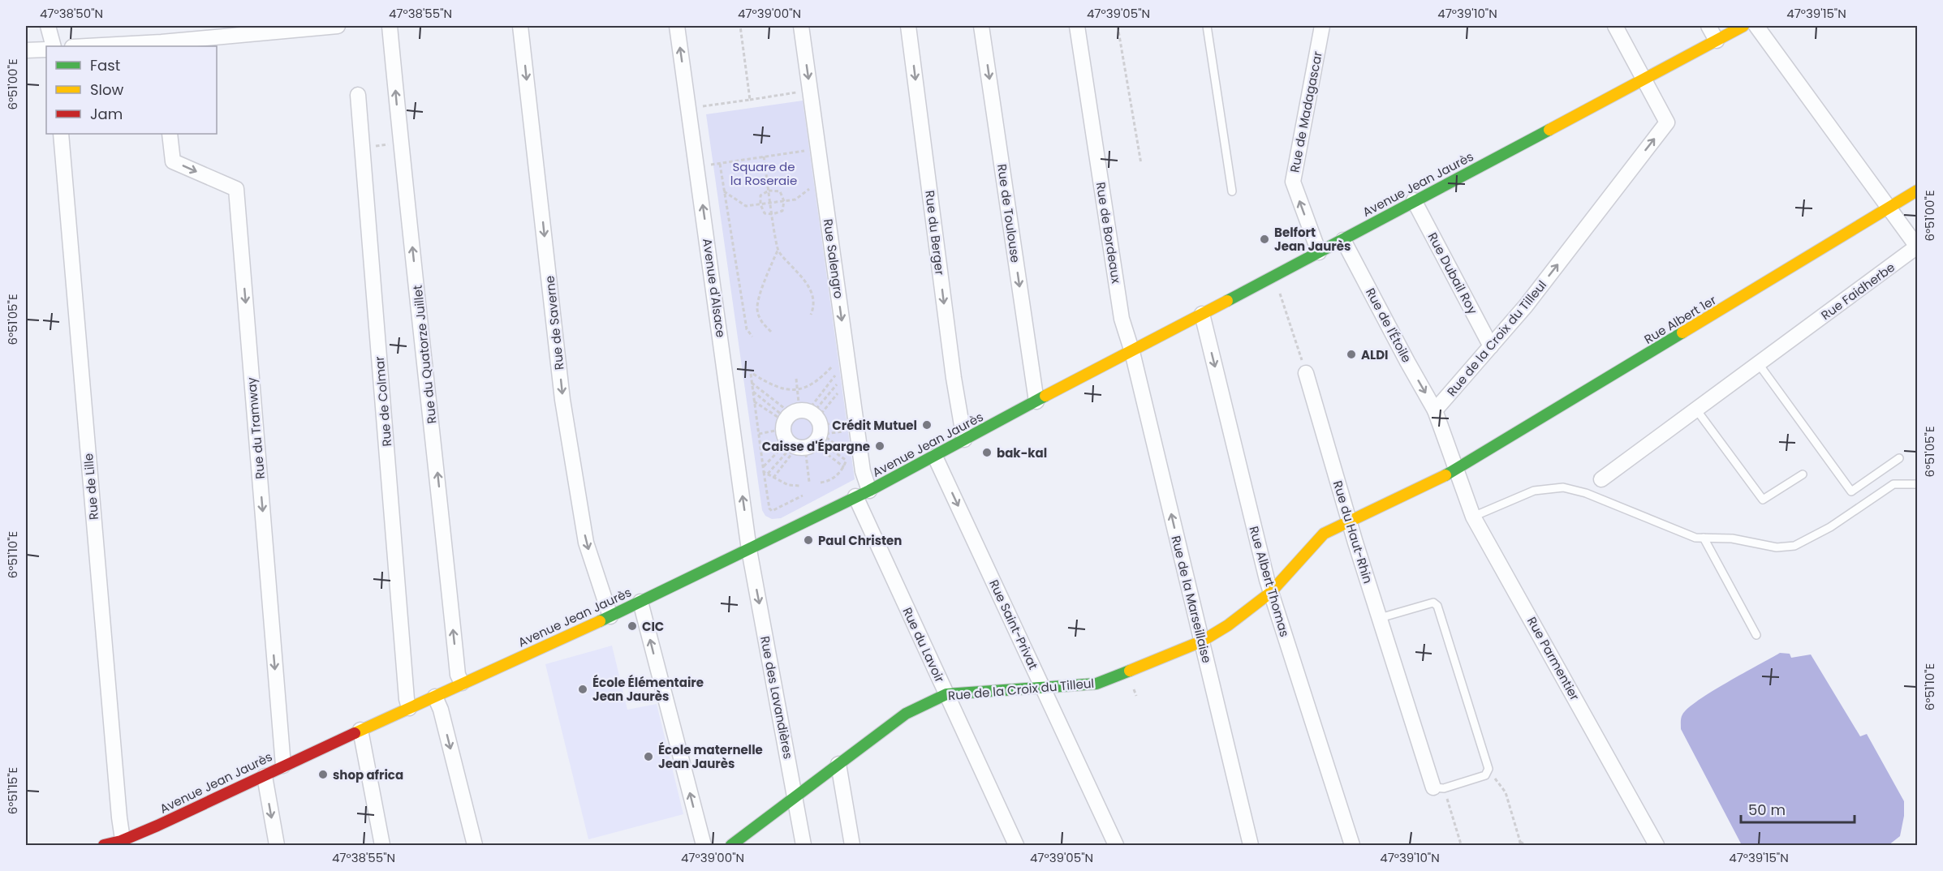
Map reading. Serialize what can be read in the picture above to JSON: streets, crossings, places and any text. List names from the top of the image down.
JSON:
{
  "streets": {
    "main road": ["Avenue Jean Jaurès", "Rue Albert 1er", "Rue de la Croix du Tilleul"],
    "street": [
      "Rue de Madagascar",
      "Rue de Toulouse",
      "Rue du Berger",
      "Rue de Bordeaux",
      "Rue Salengro",
      "Rue Dubail Roy",
      "Avenue d'Alsace",
      "Rue Faidherbe",
      "Rue de Saverne",
      "Rue de l'Étoile",
      "Rue du Quatorze Juillet",
      "Rue de Colmar",
      "Rue du Tramway",
      "Rue de Lille",
      "Rue du Haut-Rhin",
      "Rue Albert Thomas",
      "Rue de la Marseillaise",
      "Rue Saint-Privat",
      "Rue du Lavoir",
      "Rue Parmentier",
      "Rue des Lavandières"
    ]
  },
  "crossings": [
    ["Rue de Madagascar", "Avenue Jean Jaurès"],
    ["Avenue Jean Jaurès", "Rue de Toulouse"],
    ["Avenue Jean Jaurès", "Rue du Berger"],
    ["Avenue Jean Jaurès", "Rue de Bordeaux"],
    ["Avenue Jean Jaurès", "Rue Salengro"],
    ["Avenue Jean Jaurès", "Rue Dubail Roy"],
    ["Avenue Jean Jaurès", "Avenue d'Alsace"],
    ["Avenue Jean Jaurès", "Rue de Saverne"],
    ["Avenue Jean Jaurès", "Rue de l'Étoile"],
    ["Avenue Jean Jaurès", "Rue de la Croix du Tilleul"],
    ["Avenue Jean Jaurès", "Rue du Quatorze Juillet"],
    ["Avenue Jean Jaurès", "Rue de Colmar"],
    ["Avenue Jean Jaurès", "Rue du Tramway"],
    ["Avenue Jean Jaurès", "Rue de Lille"],
    ["Avenue Jean Jaurès", "Rue Albert Thomas"],
    ["Avenue Jean Jaurès", "Rue de la Marseillaise"],
    ["Avenue Jean Jaurès", "Rue Saint-Privat"],
    ["Avenue Jean Jaurès", "Rue du Lavoir"],
    ["Avenue Jean Jaurès", "Rue des Lavandières"],
    ["Rue de Bordeaux", "Rue de la Marseillaise"],
    ["Rue Salengro", "Rue du Lavoir"],
    ["Rue Dubail Roy", "Rue de la Croix du Tilleul"],
    ["Avenue d'Alsace", "Rue des Lavandières"],
    ["Rue Faidherbe", "Rue Albert 1er"],
    ["Rue Albert 1er", "Rue de la Croix du Tilleul"],
    ["Rue Albert 1er", "Rue Parmentier"],
    ["Rue de l'Étoile", "Rue de la Croix du Tilleul"],
    ["Rue de la Croix du Tilleul", "Rue du Haut-Rhin"],
    ["Rue de la Croix du Tilleul", "Rue Albert Thomas"],
    ["Rue de la Croix du Tilleul", "Rue de la Marseillaise"],
    ["Rue de la Croix du Tilleul", "Rue Saint-Privat"],
    ["Rue de la Croix du Tilleul", "Rue du Lavoir"],
    ["Rue de la Croix du Tilleul", "Rue Parmentier"],
    ["Rue de la Croix du Tilleul", "Rue des Lavandières"]
  ],
  "one_way": [
    "Rue de Madagascar",
    "Rue de Toulouse",
    "Rue du Berger",
    "Rue Salengro",
    "Avenue d'Alsace",
    "Rue de Saverne",
    "Rue de l'Étoile",
    "Rue du Quatorze Juillet",
    "Rue du Tramway",
    "Rue Albert Thomas",
    "Rue de la Marseillaise",
    "Rue Saint-Privat"
  ],
  "parks": ["Square de la Roseraie"],
  "places": [
    "Belfort Jean Jaurès",
    "ALDI",
    "Crédit Mutuel",
    "Caisse d'Épargne",
    "bak-kal",
    "Paul Christen",
    "CIC",
    "École Élémentaire Jean Jaurès",
    "École maternelle Jean Jaurès",
    "shop africa"
  ],
  "legend": ["Fast", "Slow", "Jam"],
  "scale_bar": "50 m",
  "coordinates": [
    "47°38'50\"N",
    "47°38'55\"N",
    "47°39'00\"N",
    "47°39'05\"N",
    "47°39'10\"N",
    "47°39'15\"N",
    "6°51'00\"E",
    "6°51'05\"E",
    "6°51'10\"E",
    "6°51'15\"E"
  ]
}
